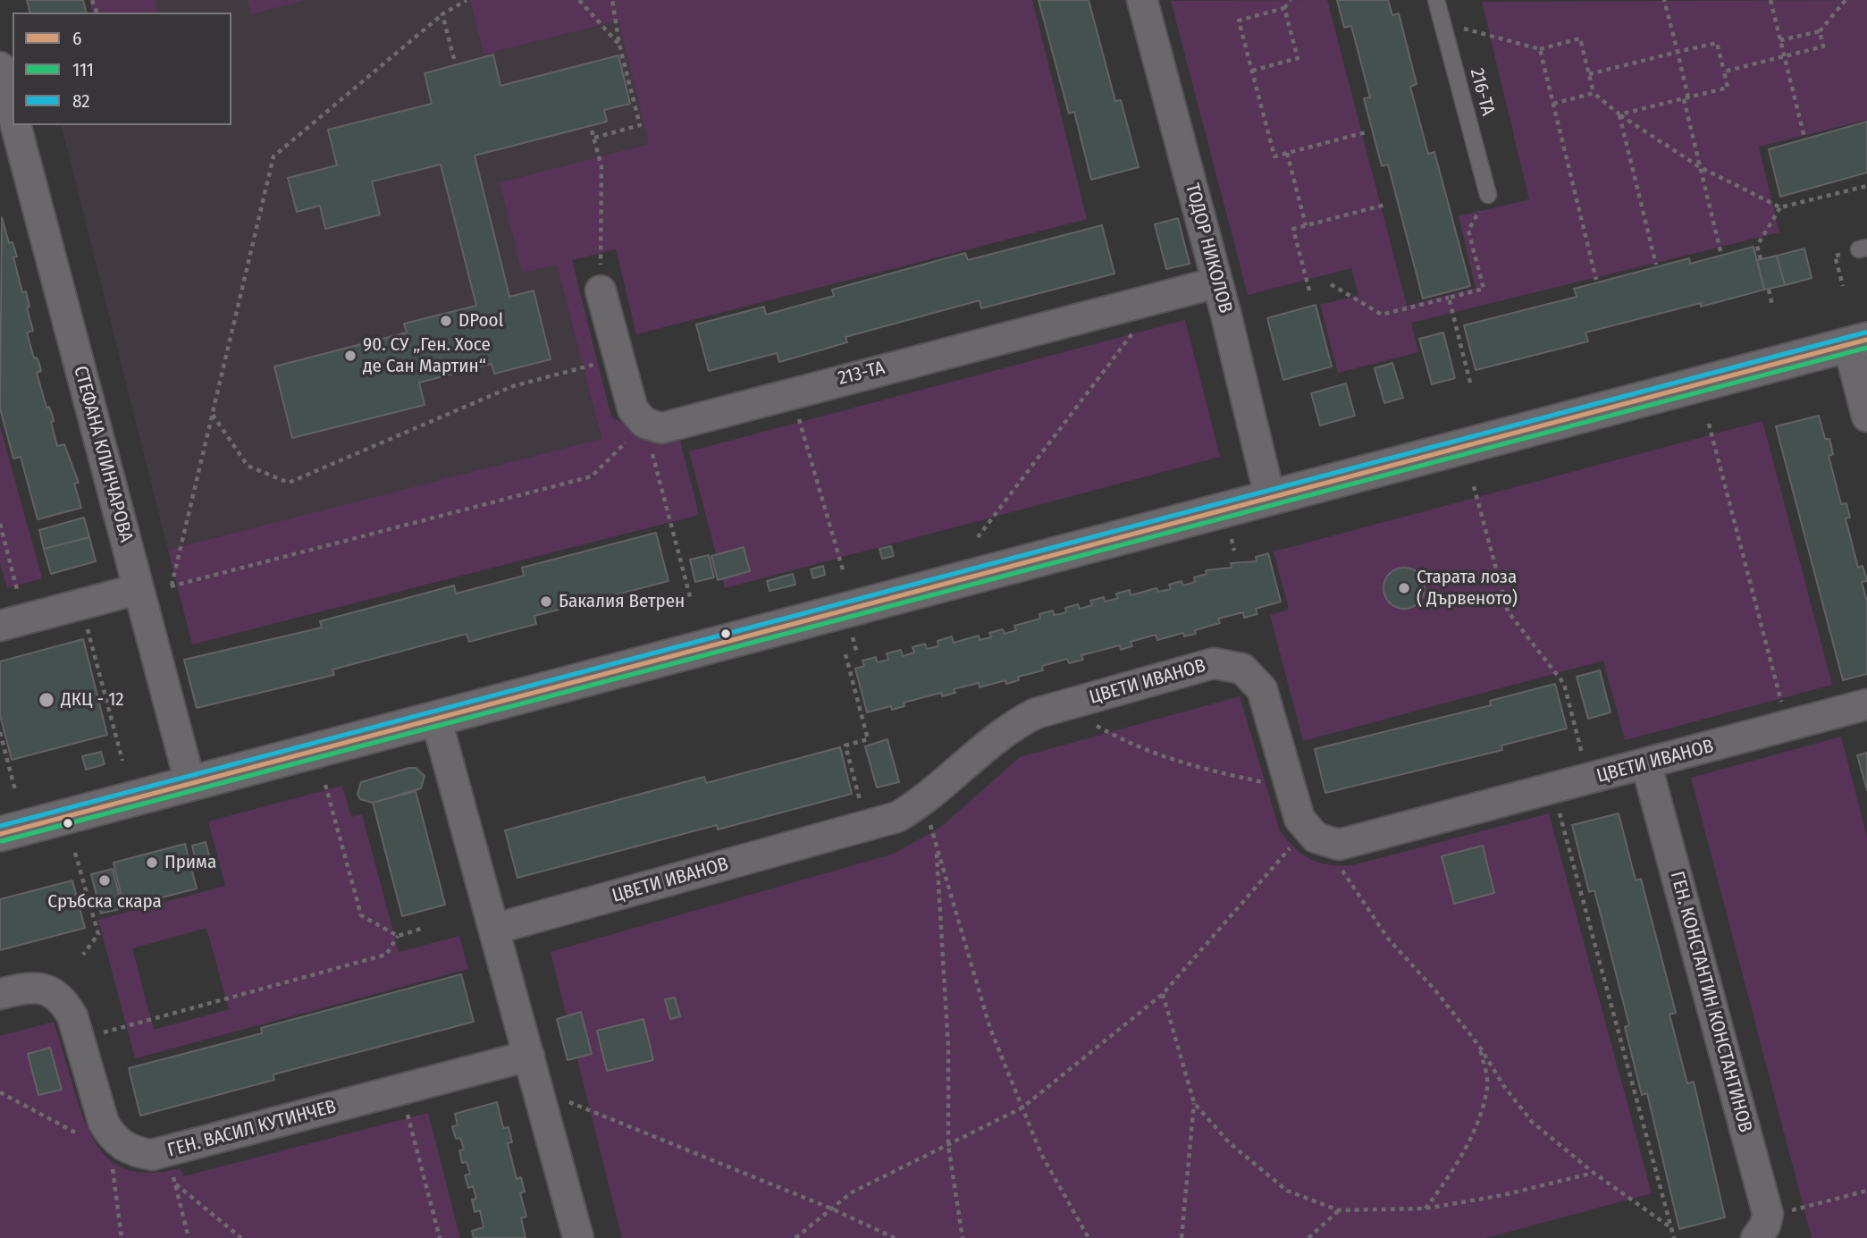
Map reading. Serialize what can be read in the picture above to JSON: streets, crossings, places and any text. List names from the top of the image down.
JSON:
{
  "streets": {
    "street": [
      "ТОДОР НИКОЛОВ",
      "213-ТА",
      "СТЕФАНА КЛИНЧАРОВА",
      "ЦВЕТИ ИВАНОВ",
      "ГЕН. КОНСТАНТИН КОНСТАНТИНОВ",
      "ГЕН. ВАСИЛ КУТИНЧЕВ"
    ],
    "lane": ["216-ТА"]
  },
  "crossings": [
    ["ТОДОР НИКОЛОВ", "213-ТА"],
    ["ЦВЕТИ ИВАНОВ", "ГЕН. КОНСТАНТИН КОНСТАНТИНОВ"]
  ],
  "places": [
    "DPool",
    "90. СУ „Ген. Хосе де Сан Мартин“",
    "Старата лоза ( Дървеното)",
    "Бакалия Ветрен",
    "ДКЦ - 12",
    "Прима",
    "Сръбска скара"
  ],
  "lines": ["transit line 82", "transit line 6", "transit line 111"],
  "legend": ["6", "111", "82"]
}
